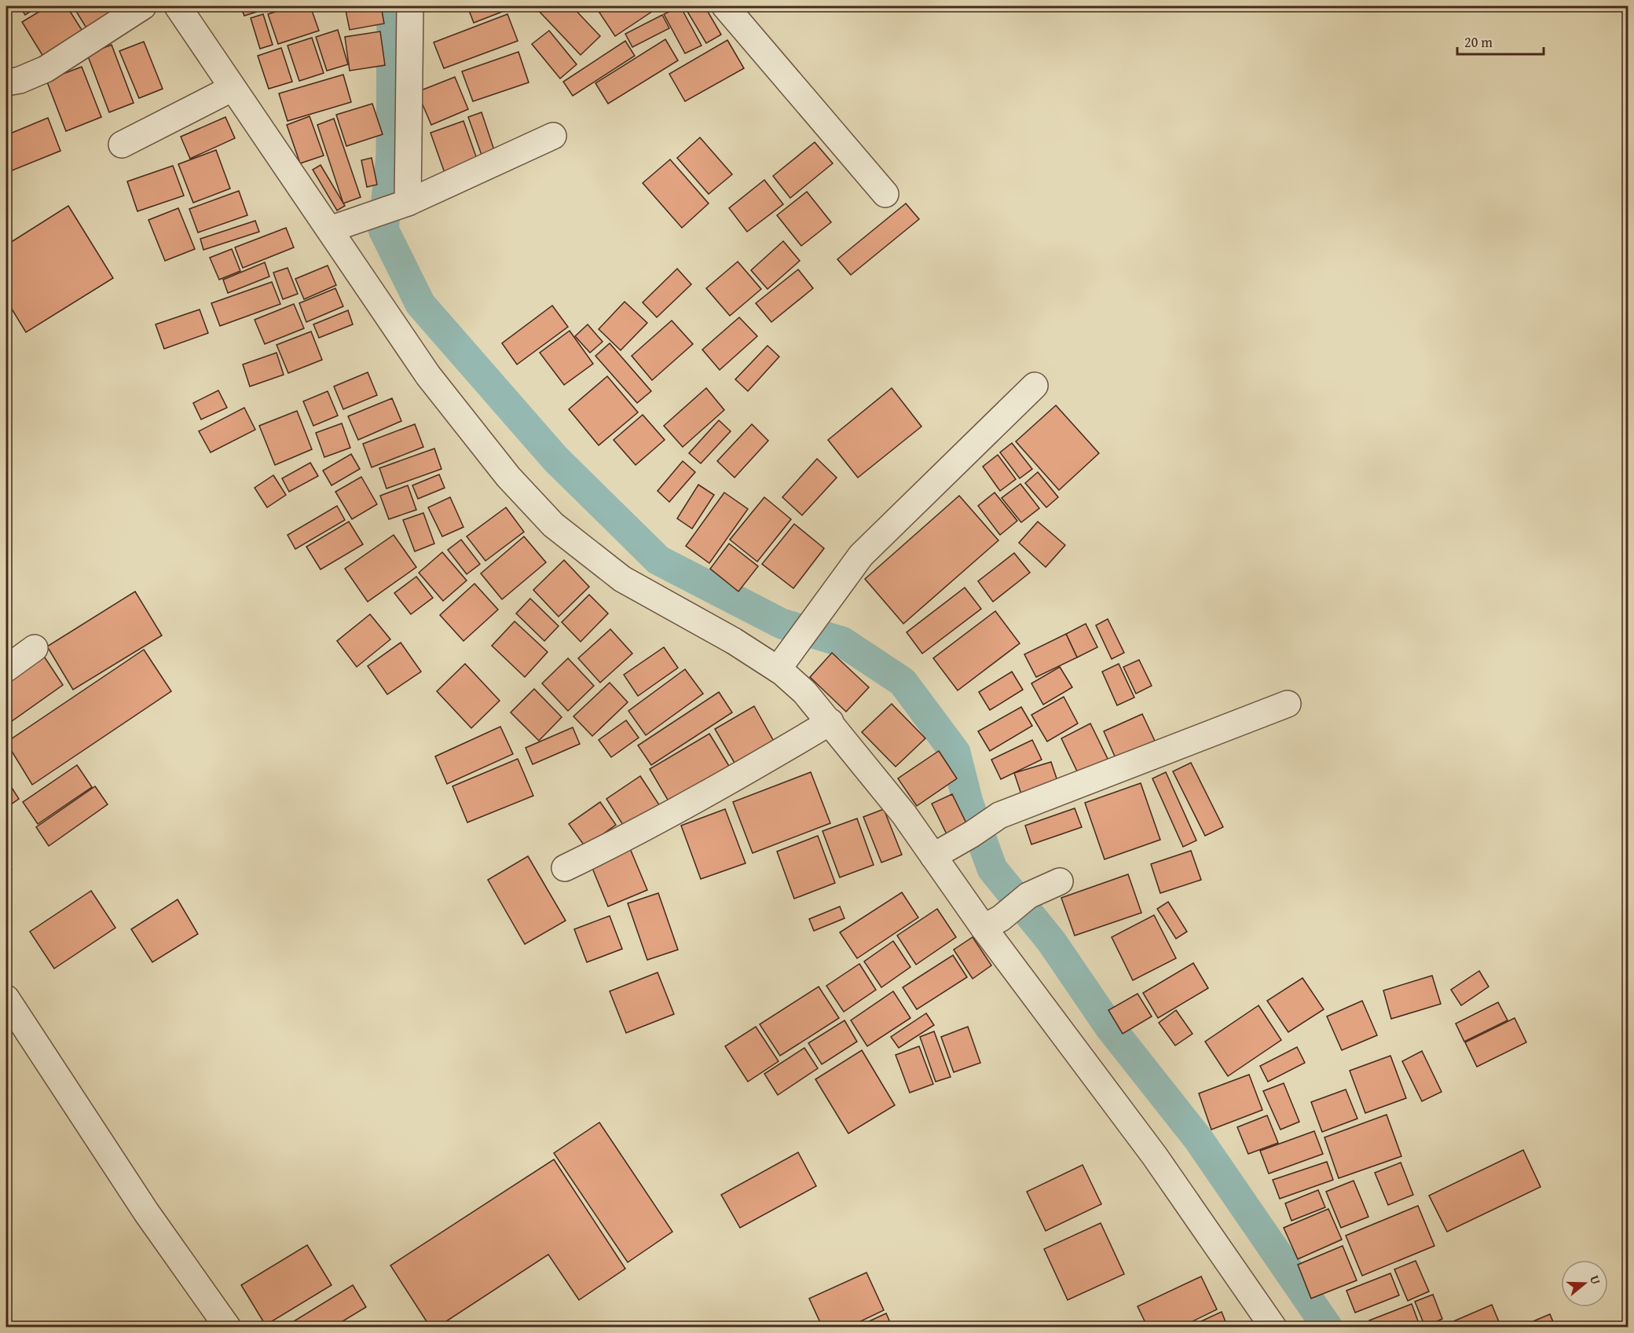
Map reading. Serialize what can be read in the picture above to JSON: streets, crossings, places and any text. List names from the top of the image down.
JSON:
{
  "scale_bar": "20 m",
  "north": "right"
}
